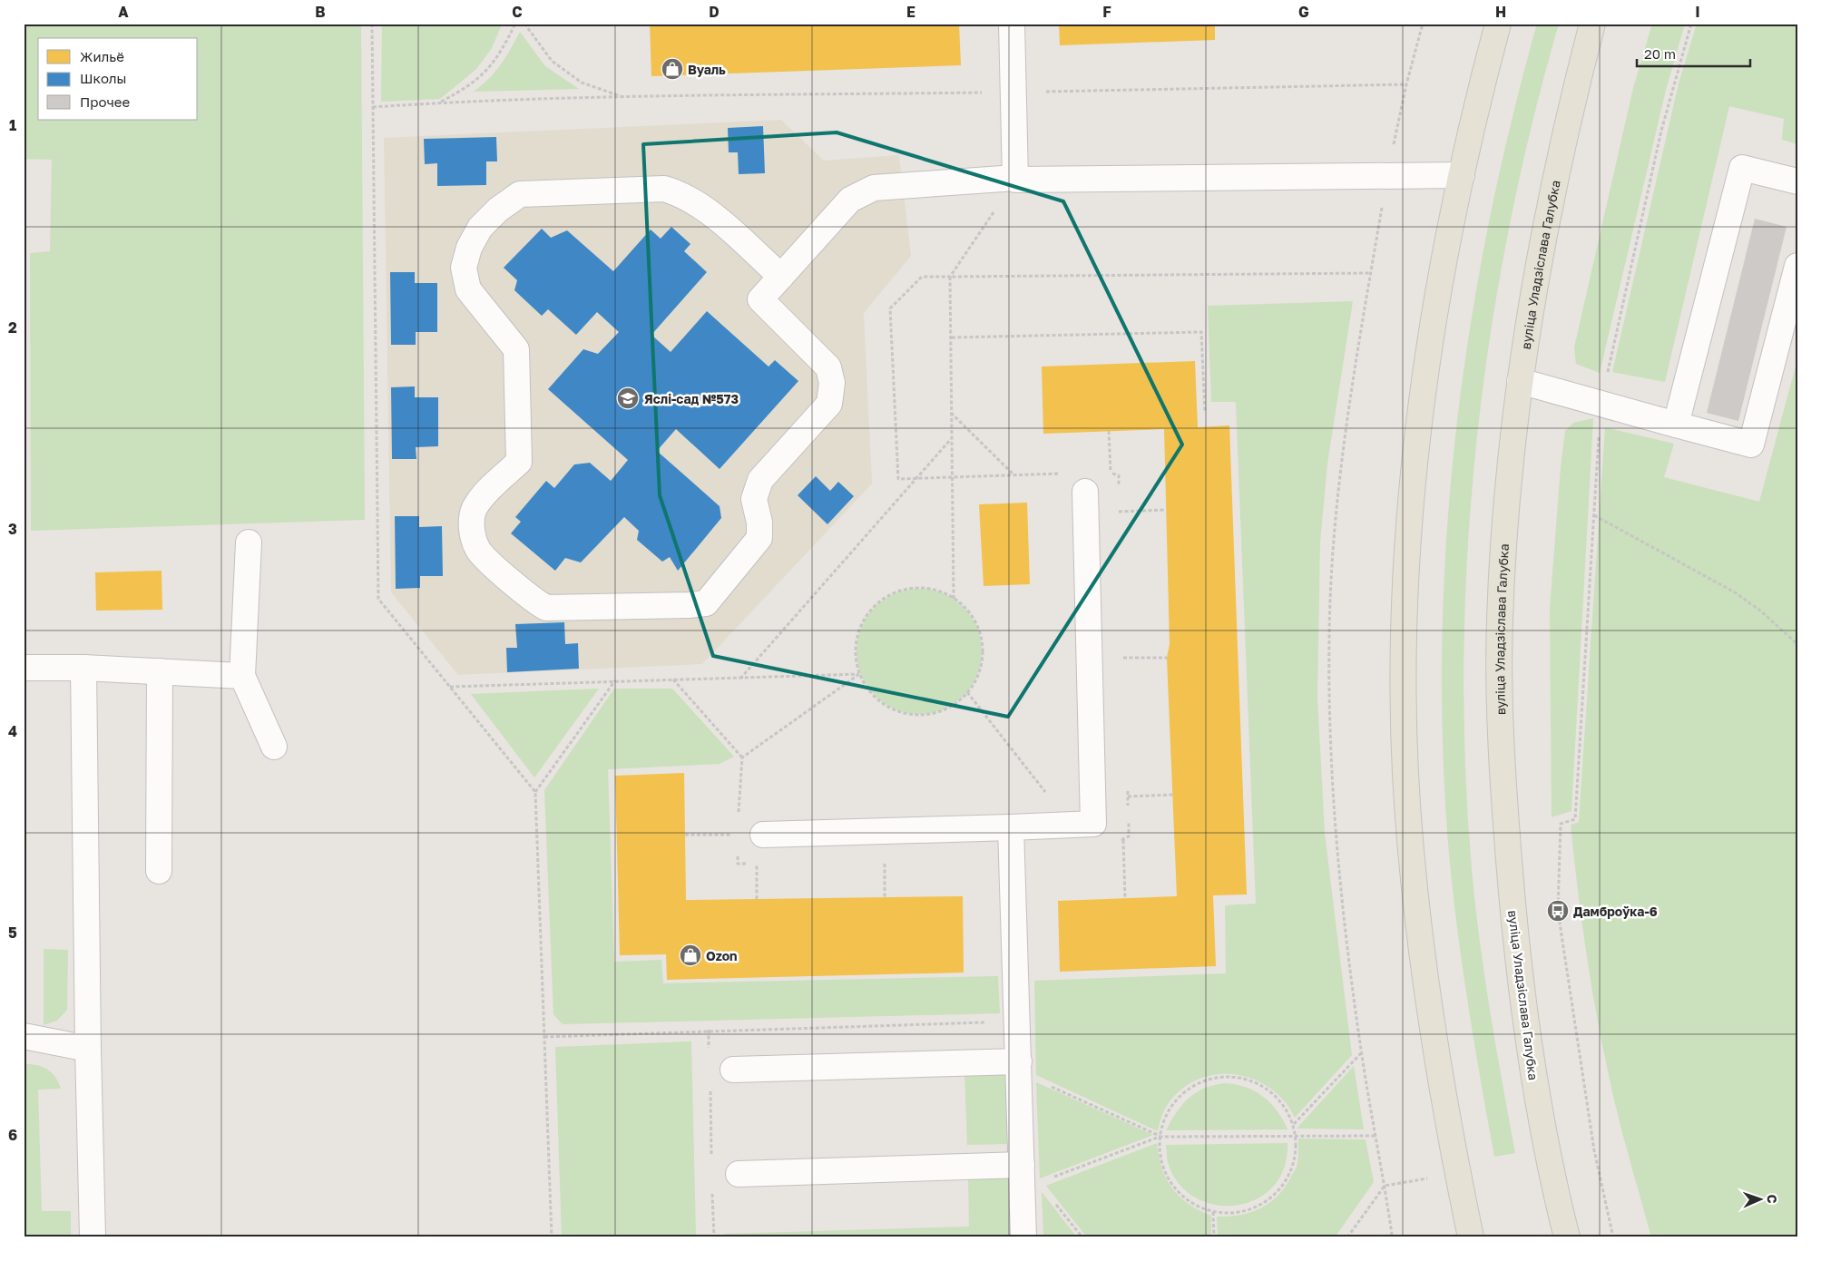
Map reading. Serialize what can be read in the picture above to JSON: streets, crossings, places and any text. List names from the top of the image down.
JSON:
{
  "streets": {
    "main road": ["вуліца Уладзіслава Галубка"]
  },
  "places": {
    "shop": ["Вуаль", "Ozon"],
    "school or university": ["Яслі-сад №573"],
    "bus stop": ["Дамброўка-6"]
  },
  "legend": ["Жильё", "Школы", "Прочее"],
  "scale_bar": "20 m",
  "north": "right",
  "grid": {
    "columns": [
      "A",
      "B",
      "C",
      "D",
      "E",
      "F",
      "G",
      "H",
      "I"
    ],
    "rows": [
      "1",
      "2",
      "3",
      "4",
      "5",
      "6"
    ]
  }
}
